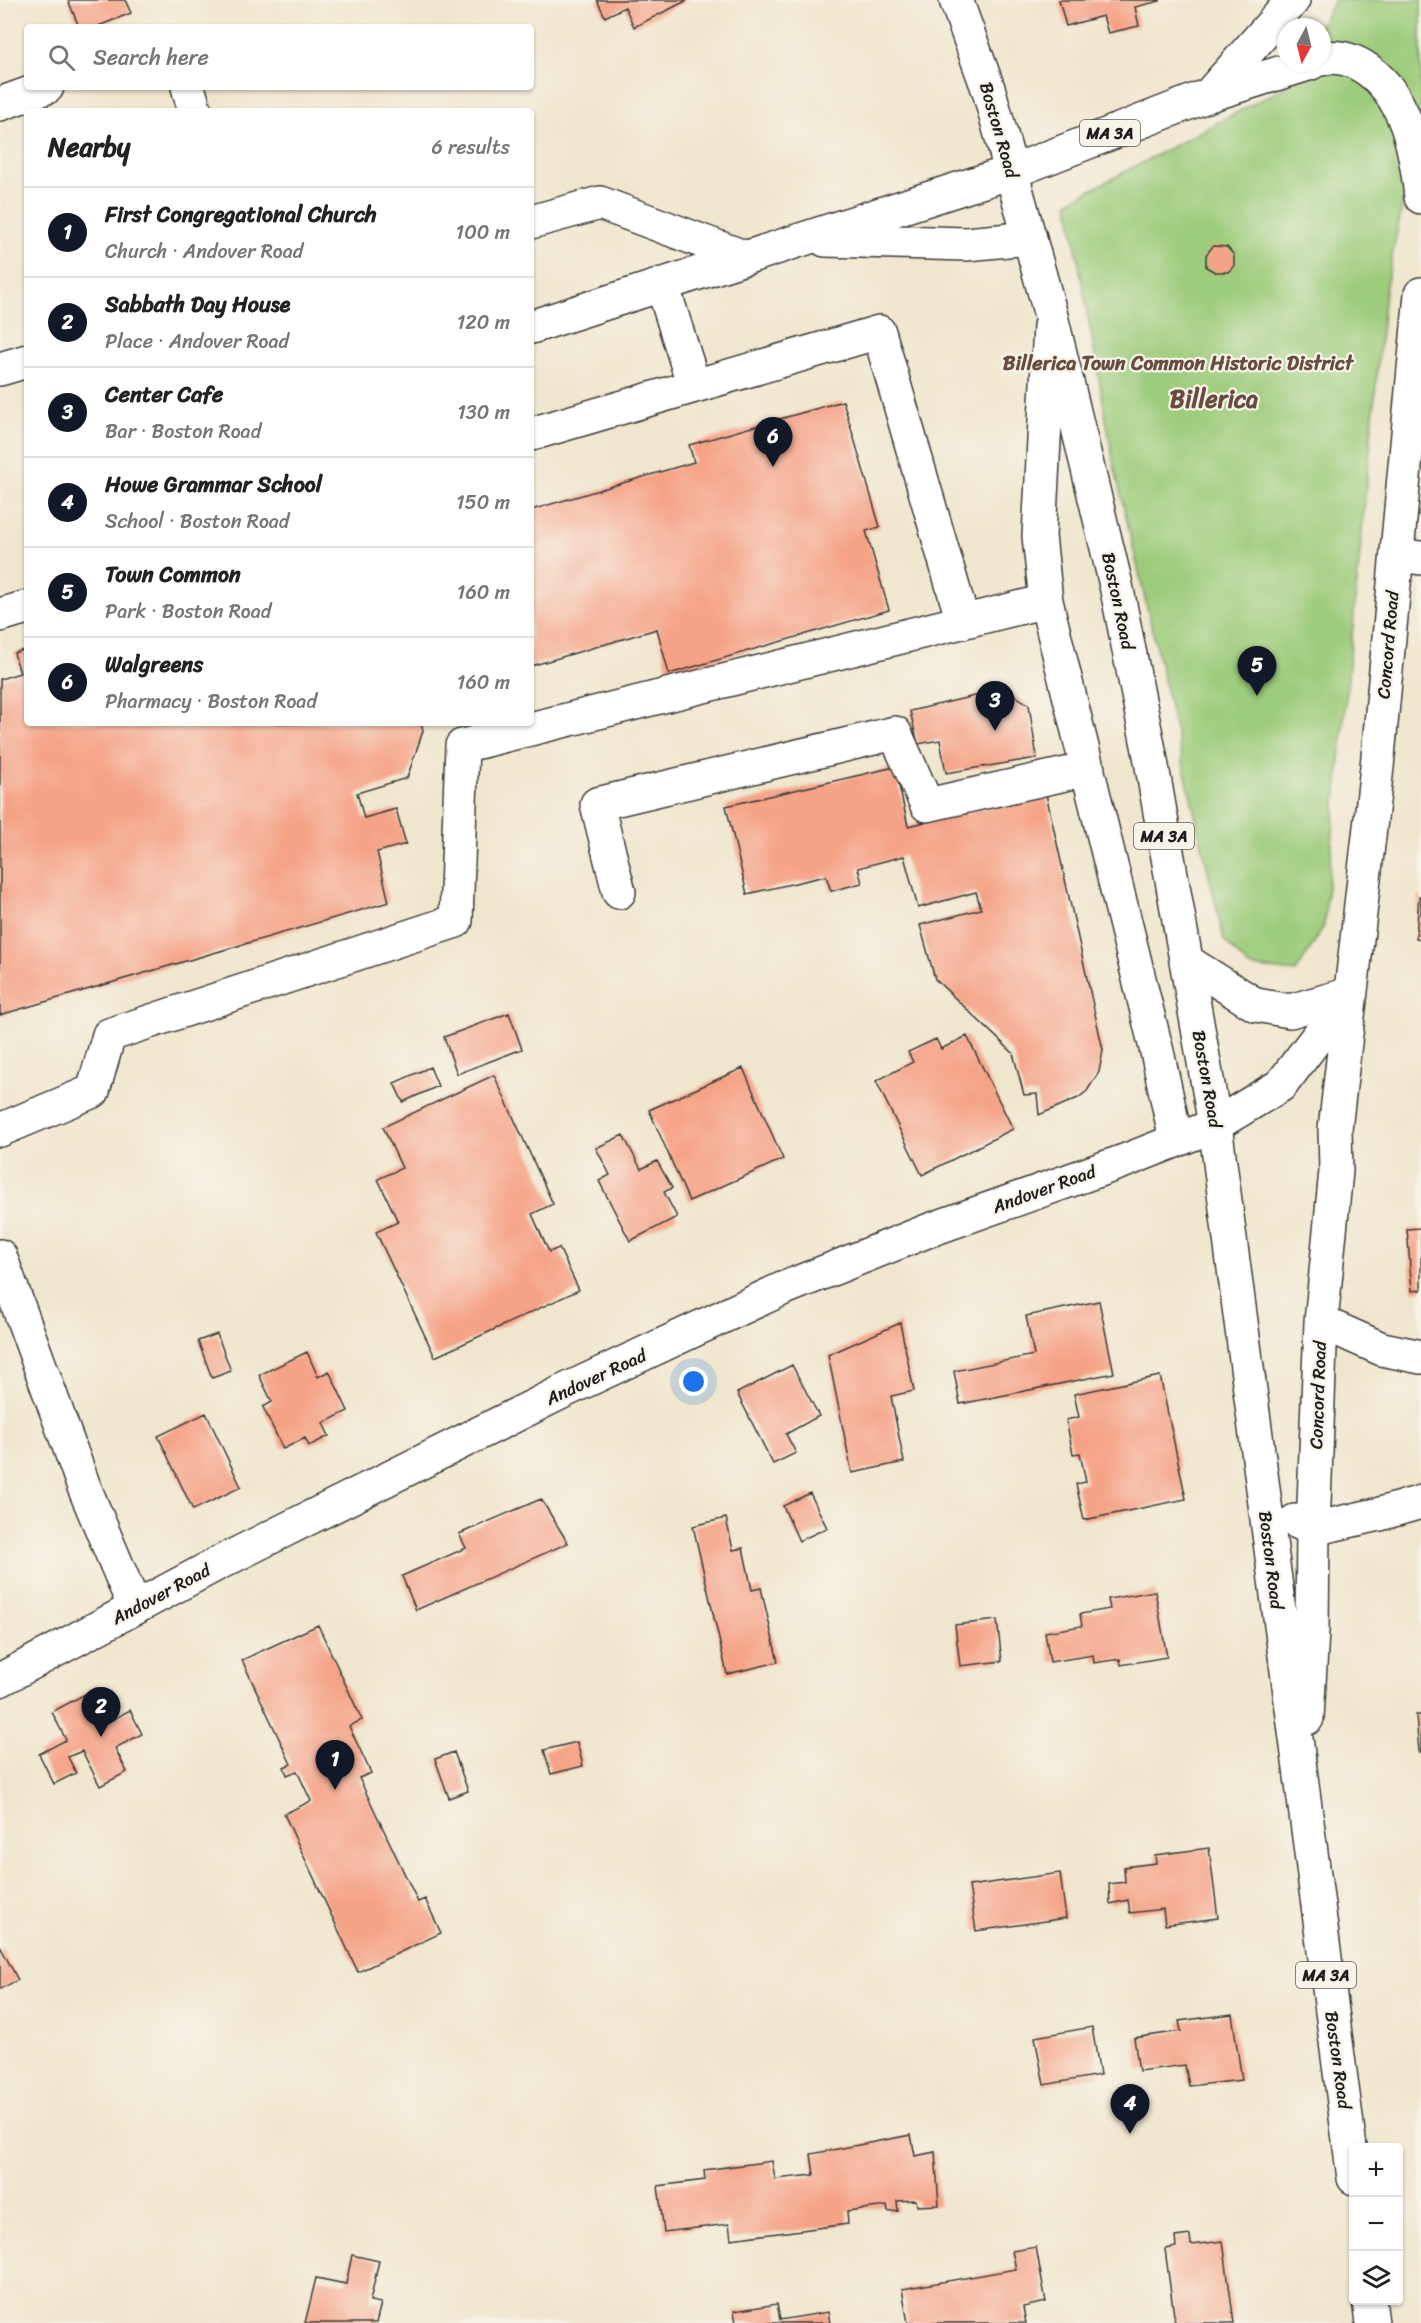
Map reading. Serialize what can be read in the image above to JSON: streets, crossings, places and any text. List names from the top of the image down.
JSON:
{
  "streets": {
    "main road": [
      "Boston Road",
      "MA 3A",
      "Concord Road",
      "Andover Road"
    ]
  },
  "crossings": [
    ["Boston Road", "MA 3A"],
    ["Boston Road", "Concord Road"],
    ["Boston Road", "Andover Road"]
  ],
  "districts": ["Billerica Town Common Historic District", "Billerica"],
  "north": "bottom",
  "page": {
    "search": "Search here",
    "heading": ["Nearby", "6 results"],
    "list": [
      {
        "mark": "1",
        "name": "First Congregational Church",
        "note": "Church · Andover Road",
        "value": "100 m"
      },
      {
        "mark": "2",
        "name": "Sabbath Day House",
        "note": "Place · Andover Road",
        "value": "120 m"
      },
      {
        "mark": "3",
        "name": "Center Cafe",
        "note": "Bar · Boston Road",
        "value": "130 m"
      },
      {
        "mark": "4",
        "name": "Howe Grammar School",
        "note": "School · Boston Road",
        "value": "150 m"
      },
      {
        "mark": "5",
        "name": "Town Common",
        "note": "Park · Boston Road",
        "value": "160 m"
      },
      {
        "mark": "6",
        "name": "Walgreens",
        "note": "Pharmacy · Boston Road",
        "value": "160 m"
      }
    ],
    "pins": [
      "6",
      "5",
      "3",
      "2",
      "1",
      "4"
    ],
    "map_buttons": ["+", "−"]
  }
}
